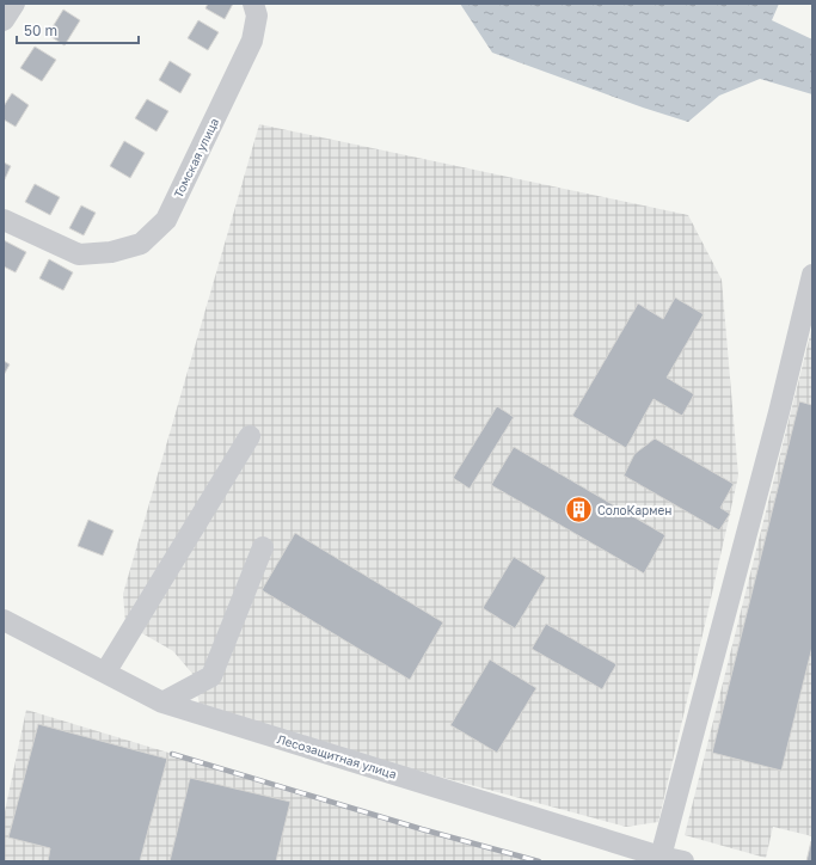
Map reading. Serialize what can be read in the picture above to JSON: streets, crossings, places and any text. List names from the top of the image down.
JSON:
{
  "streets": {
    "street": ["Томская улица", "Лесозащитная улица"]
  },
  "places": {
    "building": ["СолоКармен"]
  },
  "scale_bar": "50 m"
}
